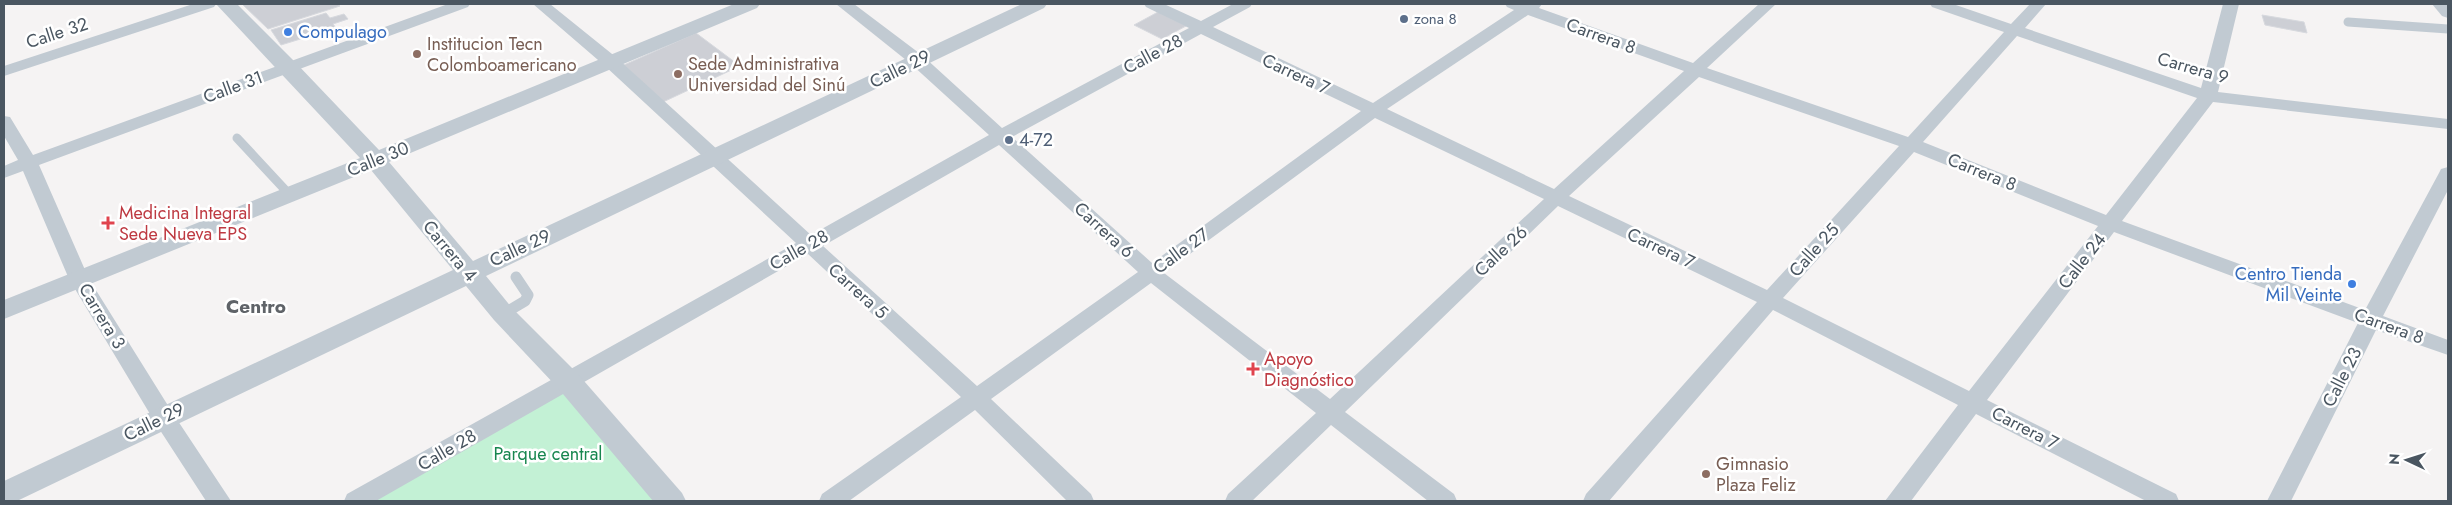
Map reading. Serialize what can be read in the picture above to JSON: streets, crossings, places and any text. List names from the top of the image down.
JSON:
{
  "streets": {
    "street": [
      "Calle 32",
      "Carrera 8",
      "Calle 28",
      "Carrera 9",
      "Calle 29",
      "Carrera 7",
      "Calle 31",
      "Calle 30",
      "Carrera 6",
      "Calle 25",
      "Carrera 4",
      "Calle 27",
      "Calle 26",
      "Calle 24",
      "Carrera 5",
      "Carrera 3",
      "Calle 23"
    ]
  },
  "crossings": [
    ["Carrera 8", "Calle 25"],
    ["Carrera 8", "Calle 27"],
    ["Carrera 8", "Calle 26"],
    ["Carrera 8", "Calle 24"],
    ["Carrera 8", "Calle 23"],
    ["Calle 28", "Carrera 7"],
    ["Calle 28", "Carrera 6"],
    ["Calle 28", "Carrera 4"],
    ["Calle 28", "Carrera 5"],
    ["Carrera 9", "Calle 25"],
    ["Carrera 9", "Calle 24"],
    ["Calle 29", "Carrera 6"],
    ["Calle 29", "Carrera 4"],
    ["Calle 29", "Carrera 5"],
    ["Calle 29", "Carrera 3"],
    ["Carrera 7", "Calle 25"],
    ["Carrera 7", "Calle 27"],
    ["Carrera 7", "Calle 26"],
    ["Carrera 7", "Calle 24"],
    ["Calle 31", "Carrera 4"],
    ["Calle 31", "Carrera 3"],
    ["Calle 30", "Carrera 4"],
    ["Calle 30", "Carrera 5"],
    ["Calle 30", "Carrera 3"],
    ["Carrera 6", "Calle 27"],
    ["Carrera 6", "Calle 26"],
    ["Calle 27", "Carrera 5"]
  ],
  "districts": ["Centro"],
  "parks": ["Parque central"],
  "places": {
    "other": [
      "zona 8",
      "Compulago",
      "Institucion Tecn Colomboamericano",
      "Sede Administrativa Universidad del Sinú",
      "4-72",
      "Centro Tienda Mil Veinte",
      "Gimnasio Plaza Feliz"
    ],
    "health": ["Medicina Integral Sede Nueva EPS", "Apoyo Diagnóstico"]
  },
  "north": "left"
}
